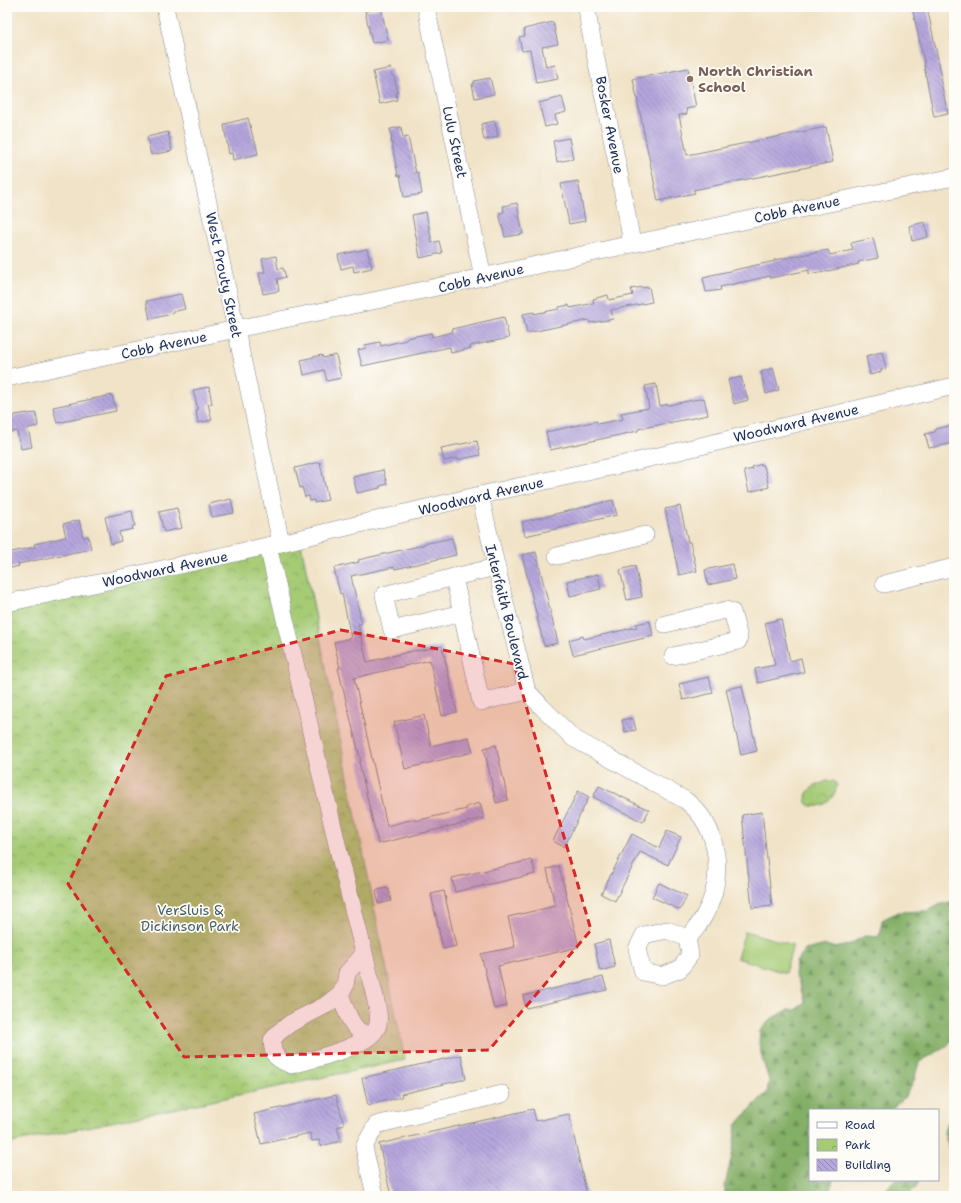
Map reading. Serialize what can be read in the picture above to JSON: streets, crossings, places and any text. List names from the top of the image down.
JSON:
{
  "streets": {
    "street": [
      "Bosker Avenue",
      "Lulu Street",
      "Cobb Avenue",
      "West Prouty Street",
      "Woodward Avenue",
      "Interfaith Boulevard"
    ]
  },
  "crossings": [
    ["Bosker Avenue", "Cobb Avenue"],
    ["Lulu Street", "Cobb Avenue"],
    ["Cobb Avenue", "West Prouty Street"],
    ["West Prouty Street", "Woodward Avenue"],
    ["Woodward Avenue", "Interfaith Boulevard"]
  ],
  "parks": ["VerSluis & Dickinson Park"],
  "places": ["North Christian School"],
  "legend": ["Road", "Park", "Building"]
}
